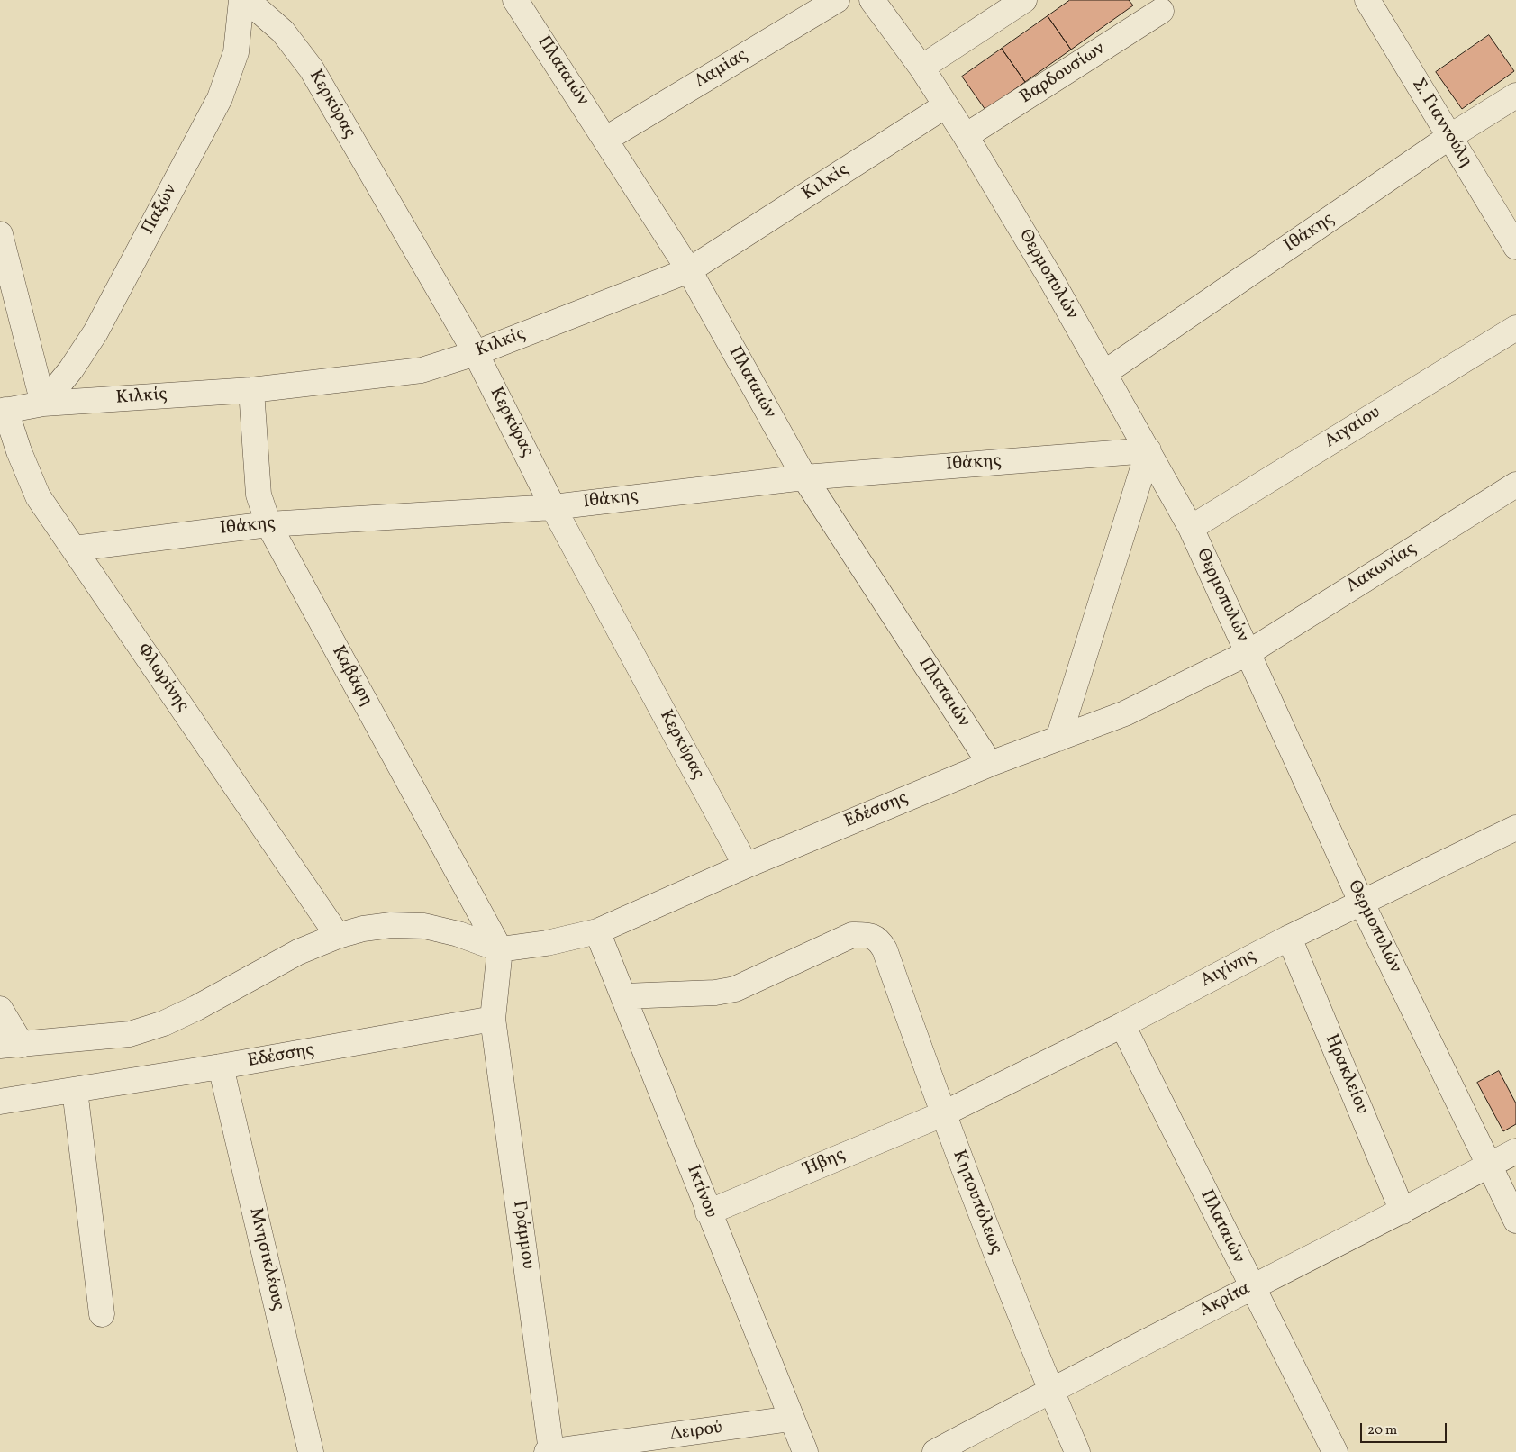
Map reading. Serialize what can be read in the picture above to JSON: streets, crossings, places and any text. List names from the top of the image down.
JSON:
{
  "streets": {
    "street": [
      "Λαμίας",
      "Πλαταιών",
      "Βαρδουσίων",
      "Κερκύρας",
      "Σ. Γιαννούλη",
      "Κιλκίς",
      "Παξών",
      "Ιθάκης",
      "Θερμοπυλών",
      "Αιγαίου",
      "Λακωνίας",
      "Καβάφη",
      "Φλωρίνης",
      "Εδέσσης",
      "Αιγίνης",
      "Ηρακλείου",
      "Ήβης",
      "Ικτίνου",
      "Κηπουπόλεως",
      "Γράμμου",
      "Μνησικλέους",
      "Ακρίτα",
      "Δειρού"
    ]
  },
  "crossings": [
    ["Λαμίας", "Πλαταιών"],
    ["Πλαταιών", "Κιλκίς"],
    ["Πλαταιών", "Ιθάκης"],
    ["Πλαταιών", "Εδέσσης"],
    ["Πλαταιών", "Αιγίνης"],
    ["Πλαταιών", "Ακρίτα"],
    ["Βαρδουσίων", "Θερμοπυλών"],
    ["Κερκύρας", "Κιλκίς"],
    ["Κερκύρας", "Ιθάκης"],
    ["Κερκύρας", "Εδέσσης"],
    ["Σ. Γιαννούλη", "Ιθάκης"],
    ["Κιλκίς", "Παξών"],
    ["Κιλκίς", "Θερμοπυλών"],
    ["Κιλκίς", "Καβάφη"],
    ["Κιλκίς", "Φλωρίνης"],
    ["Ιθάκης", "Θερμοπυλών"],
    ["Ιθάκης", "Καβάφη"],
    ["Ιθάκης", "Φλωρίνης"],
    ["Θερμοπυλών", "Αιγαίου"],
    ["Θερμοπυλών", "Λακωνίας"],
    ["Θερμοπυλών", "Εδέσσης"],
    ["Θερμοπυλών", "Αιγίνης"],
    ["Θερμοπυλών", "Ακρίτα"],
    ["Λακωνίας", "Εδέσσης"],
    ["Καβάφη", "Εδέσσης"],
    ["Φλωρίνης", "Εδέσσης"],
    ["Εδέσσης", "Ικτίνου"],
    ["Εδέσσης", "Γράμμου"],
    ["Εδέσσης", "Μνησικλέους"],
    ["Αιγίνης", "Ηρακλείου"],
    ["Αιγίνης", "Ήβης"],
    ["Αιγίνης", "Κηπουπόλεως"],
    ["Ηρακλείου", "Ακρίτα"],
    ["Ήβης", "Ικτίνου"],
    ["Ήβης", "Κηπουπόλεως"],
    ["Ικτίνου", "Κηπουπόλεως"],
    ["Ικτίνου", "Δειρού"],
    ["Κηπουπόλεως", "Ακρίτα"],
    ["Γράμμου", "Δειρού"]
  ],
  "scale_bar": "20 m"
}
